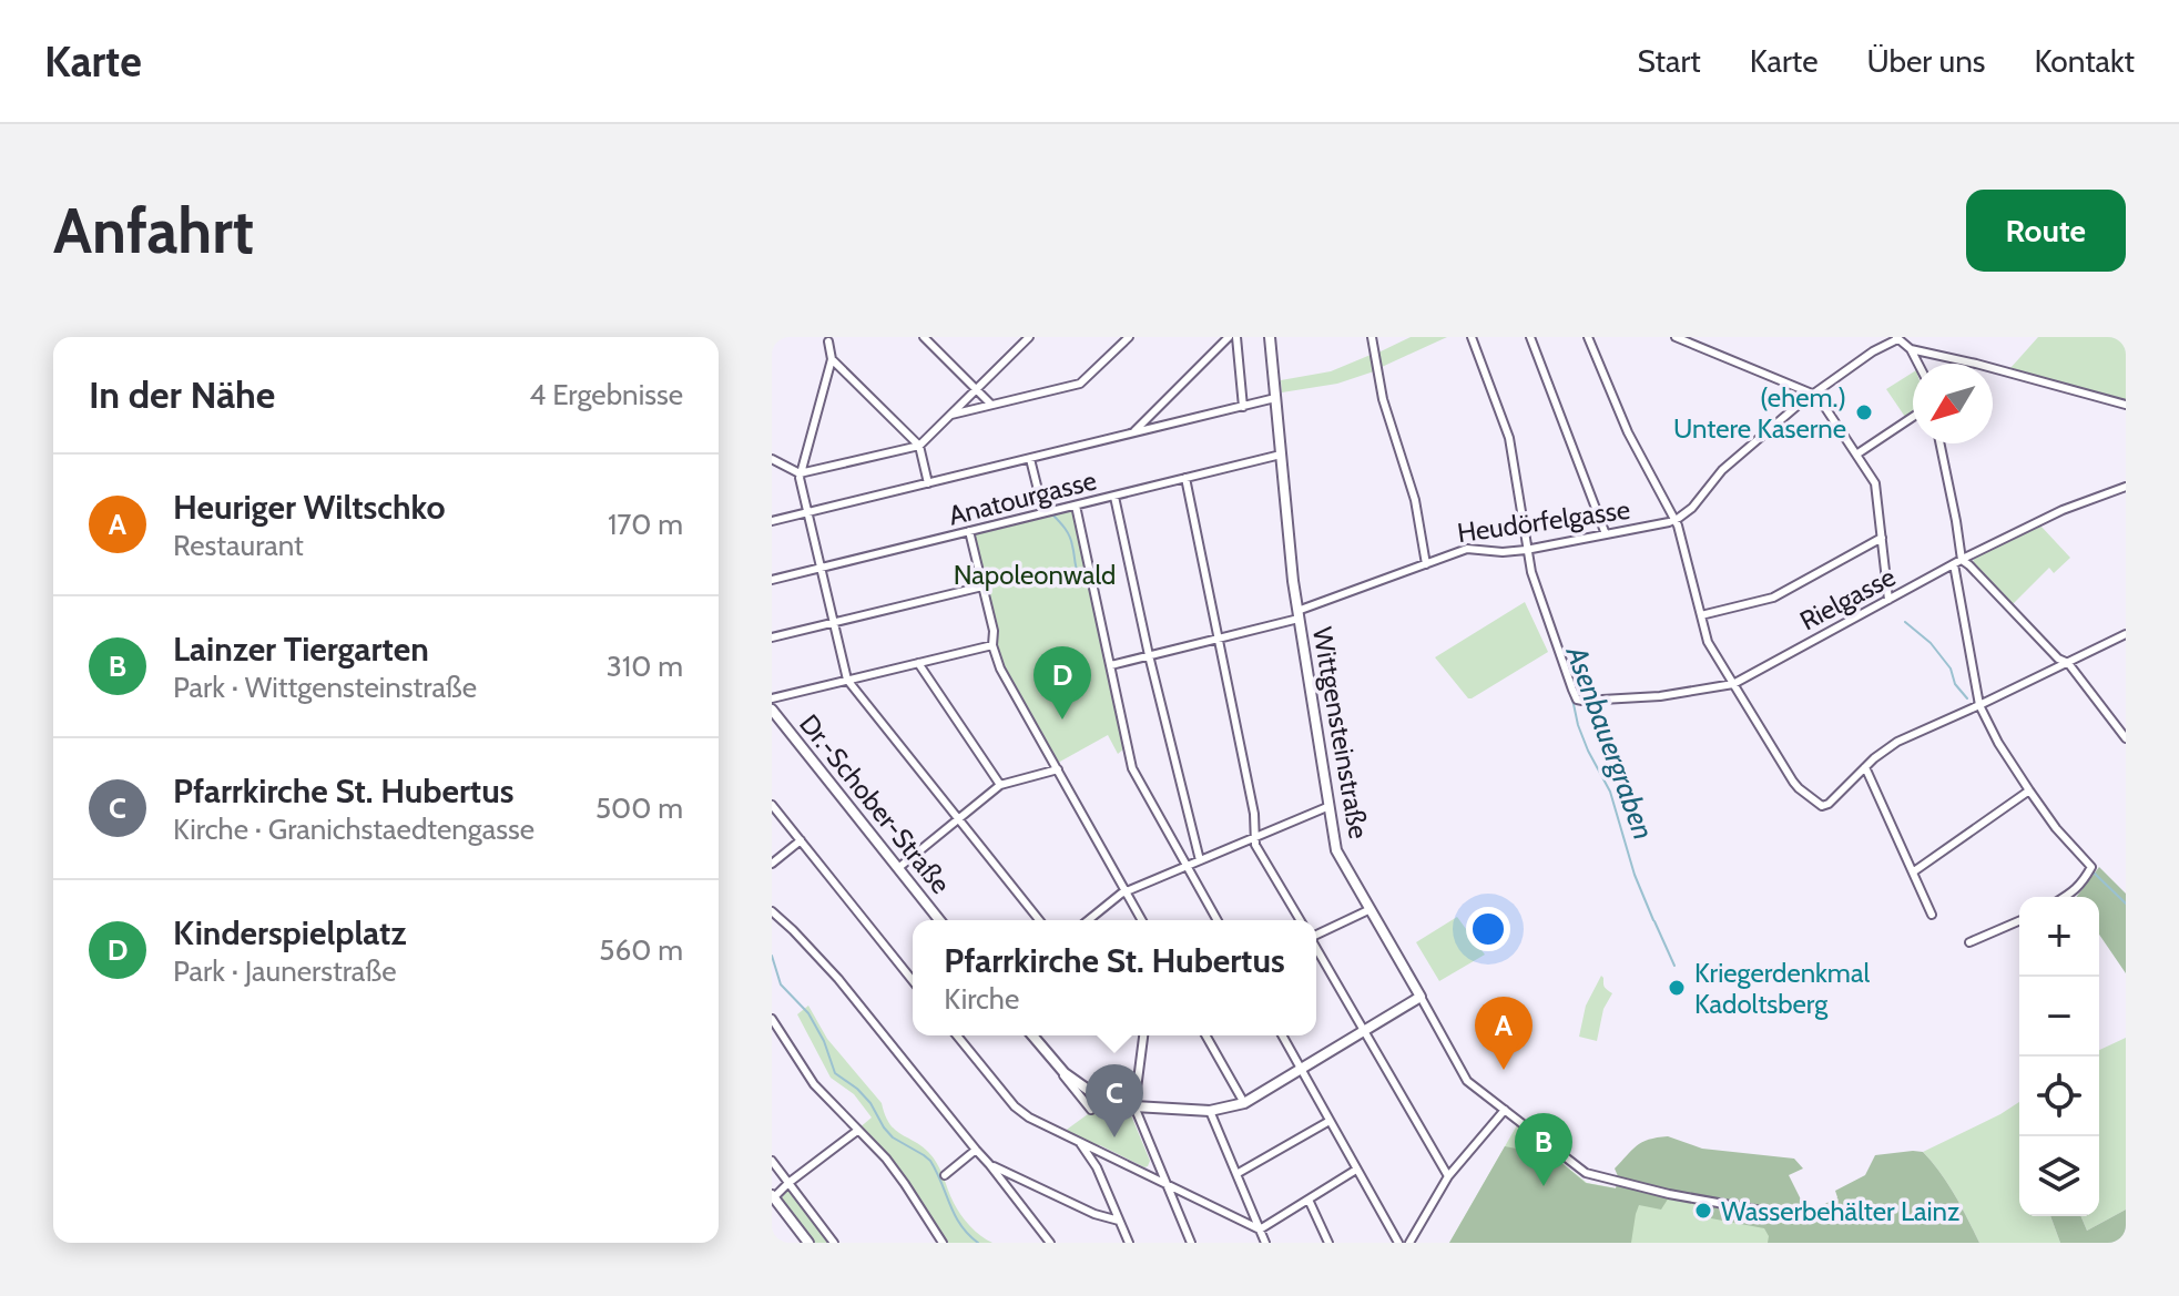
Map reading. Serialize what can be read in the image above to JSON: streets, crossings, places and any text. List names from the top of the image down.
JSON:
{
  "streets": {
    "street": [
      "Anatourgasse",
      "Heudörfelgasse",
      "Rielgasse",
      "Wittgensteinstraße",
      "Dr.-Schober-Straße"
    ]
  },
  "crossings": [
    ["Anatourgasse", "Wittgensteinstraße"],
    ["Heudörfelgasse", "Rielgasse"],
    ["Heudörfelgasse", "Wittgensteinstraße"]
  ],
  "water": ["Asenbauergraben"],
  "parks": ["Napoleonwald"],
  "places": ["(ehem.) Untere Kaserne", "Kriegerdenkmal Kadoltsberg", "Wasserbehälter Lainz"],
  "north": "bottom left",
  "page": {
    "header": "Karte",
    "nav": [
      "Start",
      "Karte",
      "Über uns",
      "Kontakt"
    ],
    "buttons": "Route",
    "title": "Anfahrt",
    "heading": ["In der Nähe", "4 Ergebnisse"],
    "list": [
      {
        "mark": "A",
        "name": "Heuriger Wiltschko",
        "note": "Restaurant",
        "value": "170 m"
      },
      {
        "mark": "B",
        "name": "Lainzer Tiergarten",
        "note": "Park · Wittgensteinstraße",
        "value": "310 m"
      },
      {
        "mark": "C",
        "name": "Pfarrkirche St. Hubertus",
        "note": "Kirche · Granichstaedtengasse",
        "value": "500 m"
      },
      {
        "mark": "D",
        "name": "Kinderspielplatz",
        "note": "Park · Jaunerstraße",
        "value": "560 m"
      }
    ],
    "pins": [
      "D",
      "A",
      "C",
      "B"
    ],
    "map_buttons": ["+", "−"],
    "popup": ["Pfarrkirche St. Hubertus", "Kirche"]
  }
}
